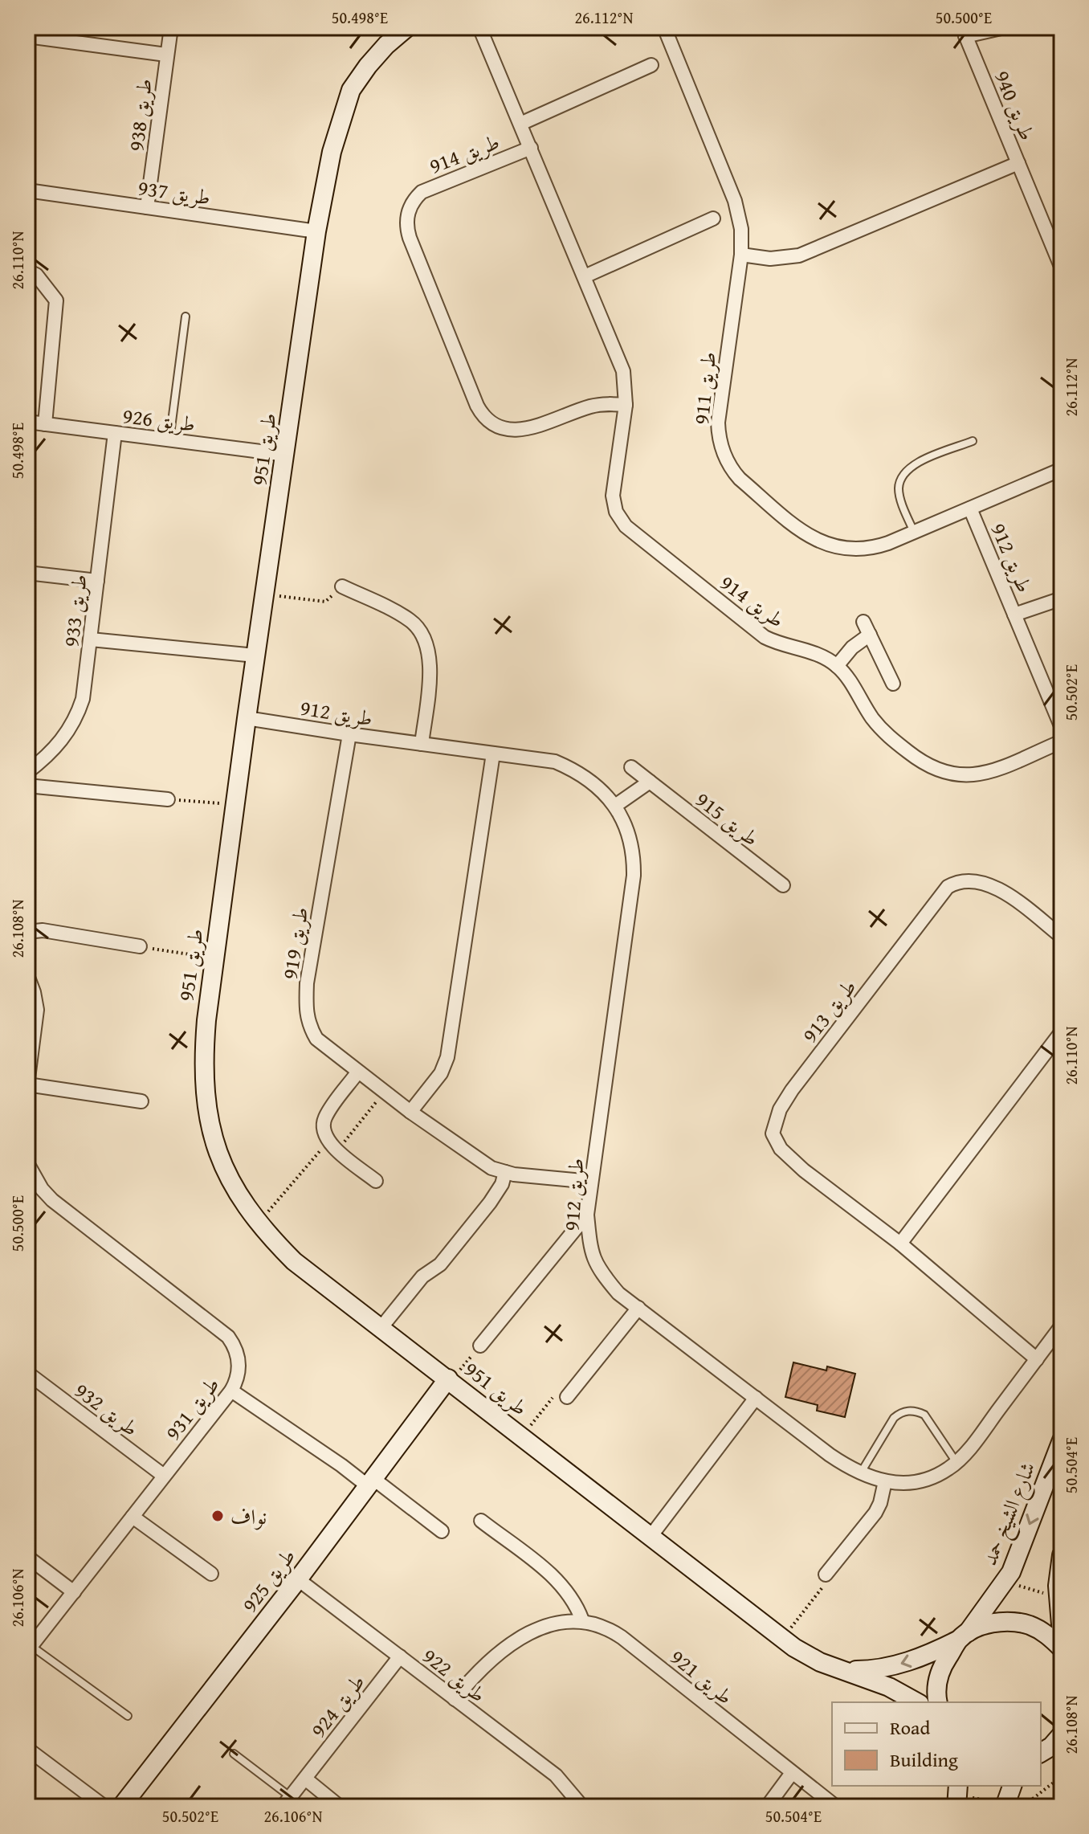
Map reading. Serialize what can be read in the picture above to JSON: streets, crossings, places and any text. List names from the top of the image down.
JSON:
{
  "streets": {
    "street": [
      "طريق 940",
      "طريق 938",
      "طريق 914",
      "طريق 937",
      "طريق 911",
      "طريق 926",
      "طريق 951",
      "طريق 912",
      "طريق 933",
      "طريق 915",
      "طريق 919",
      "طريق 913",
      "طريق 931",
      "طريق 932",
      "شارع الشيخ حمد",
      "طريق 925",
      "طريق 922",
      "طريق 921",
      "طريق 924"
    ]
  },
  "crossings": [
    ["طريق 938", "طريق 937"],
    ["طريق 937", "طريق 951"],
    ["طريق 911", "طريق 912"],
    ["طريق 926", "طريق 951"],
    ["طريق 926", "طريق 933"],
    ["طريق 951", "طريق 912"],
    ["طريق 951", "شارع الشيخ حمد"],
    ["طريق 951", "طريق 925"],
    ["طريق 912", "طريق 919"],
    ["طريق 912", "طريق 913"],
    ["طريق 931", "طريق 932"],
    ["طريق 925", "طريق 922"],
    ["طريق 922", "طريق 921"],
    ["طريق 922", "طريق 924"]
  ],
  "places": ["نواف"],
  "legend": ["Road", "Building"],
  "coordinates": [
    "50.498°E",
    "26.112°N",
    "50.500°E",
    "26.110°N",
    "50.502°E",
    "26.108°N",
    "50.504°E",
    "26.106°N"
  ]
}
